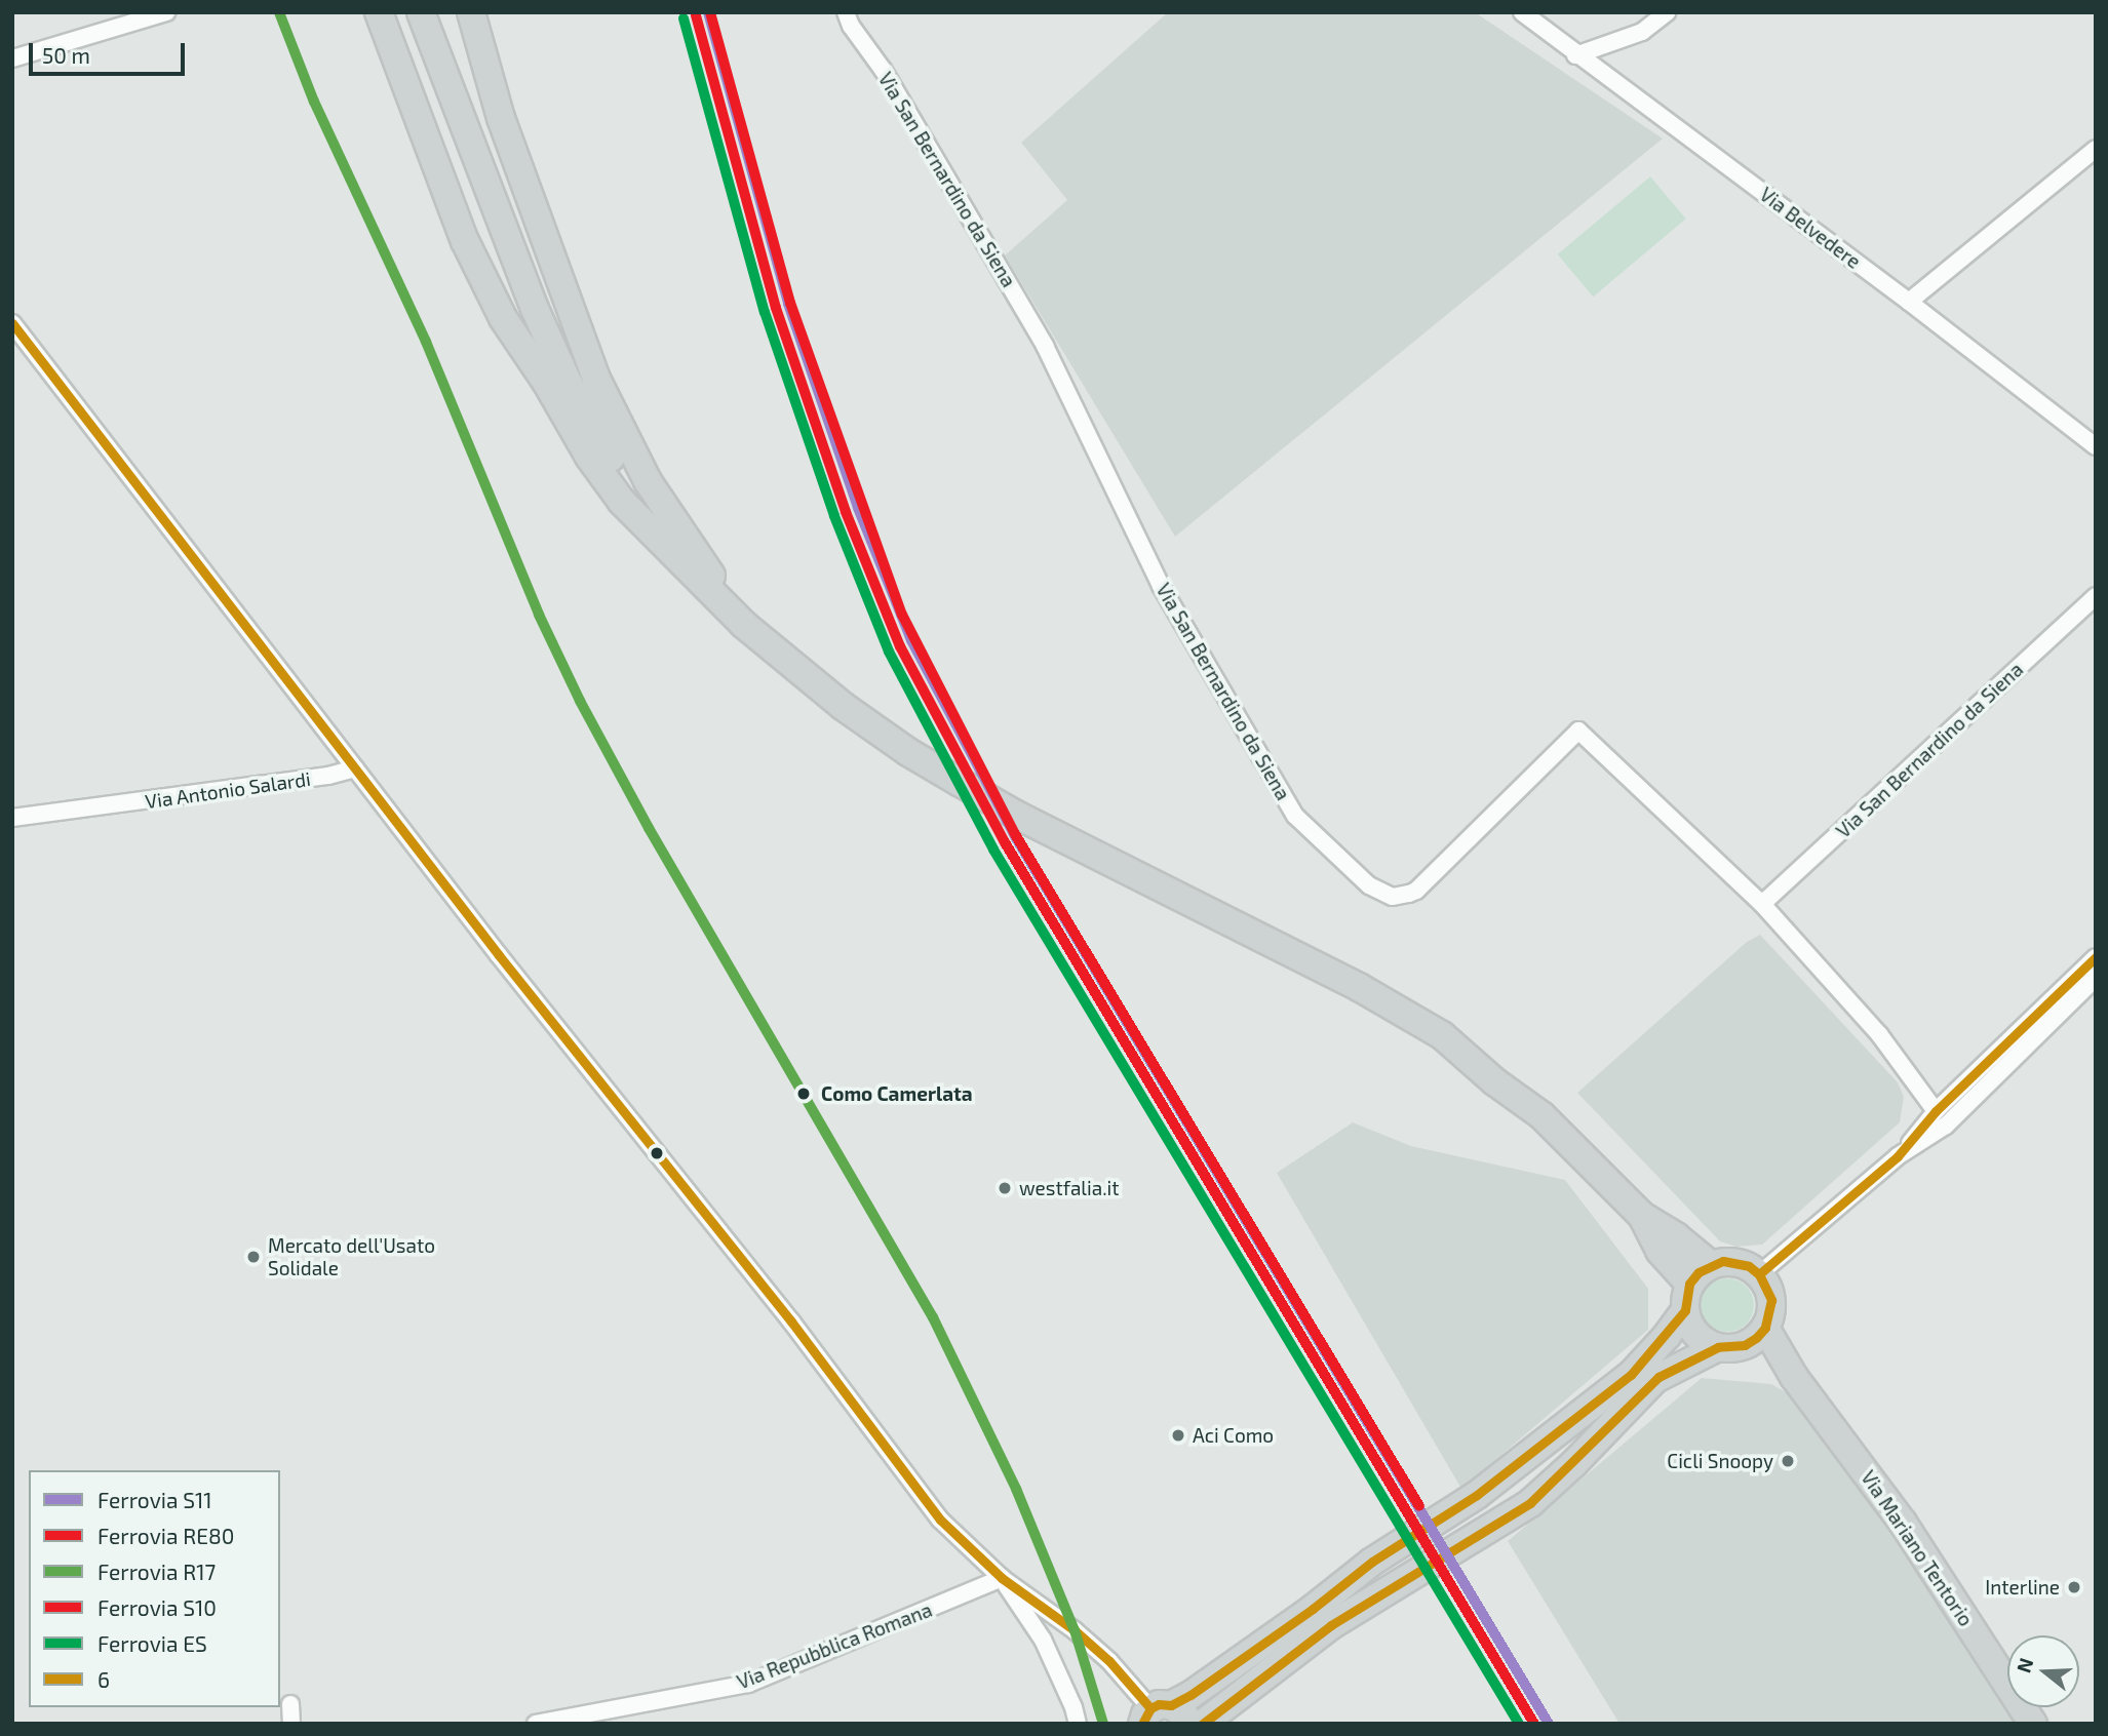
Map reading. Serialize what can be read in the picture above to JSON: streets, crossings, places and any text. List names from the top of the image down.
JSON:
{
  "streets": {
    "main road": ["Via Mariano Tentorio"],
    "street": [
      "Via San Bernardino da Siena",
      "Via Belvedere",
      "Via Antonio Salardi",
      "Via Repubblica Romana"
    ]
  },
  "places": [
    "Como Camerlata",
    "westfalia.it",
    "Mercato dell'Usato Solidale",
    "Aci Como",
    "Cicli Snoopy",
    "Interline"
  ],
  "lines": [
    "rail line S11",
    "rail line R17",
    "rail line S10",
    "rail line RE80",
    "rail line ES",
    "transit line 6"
  ],
  "legend": [
    "Ferrovia S11",
    "Ferrovia RE80",
    "Ferrovia R17",
    "Ferrovia S10",
    "Ferrovia ES",
    "6"
  ],
  "scale_bar": "50 m",
  "north": "left"
}
